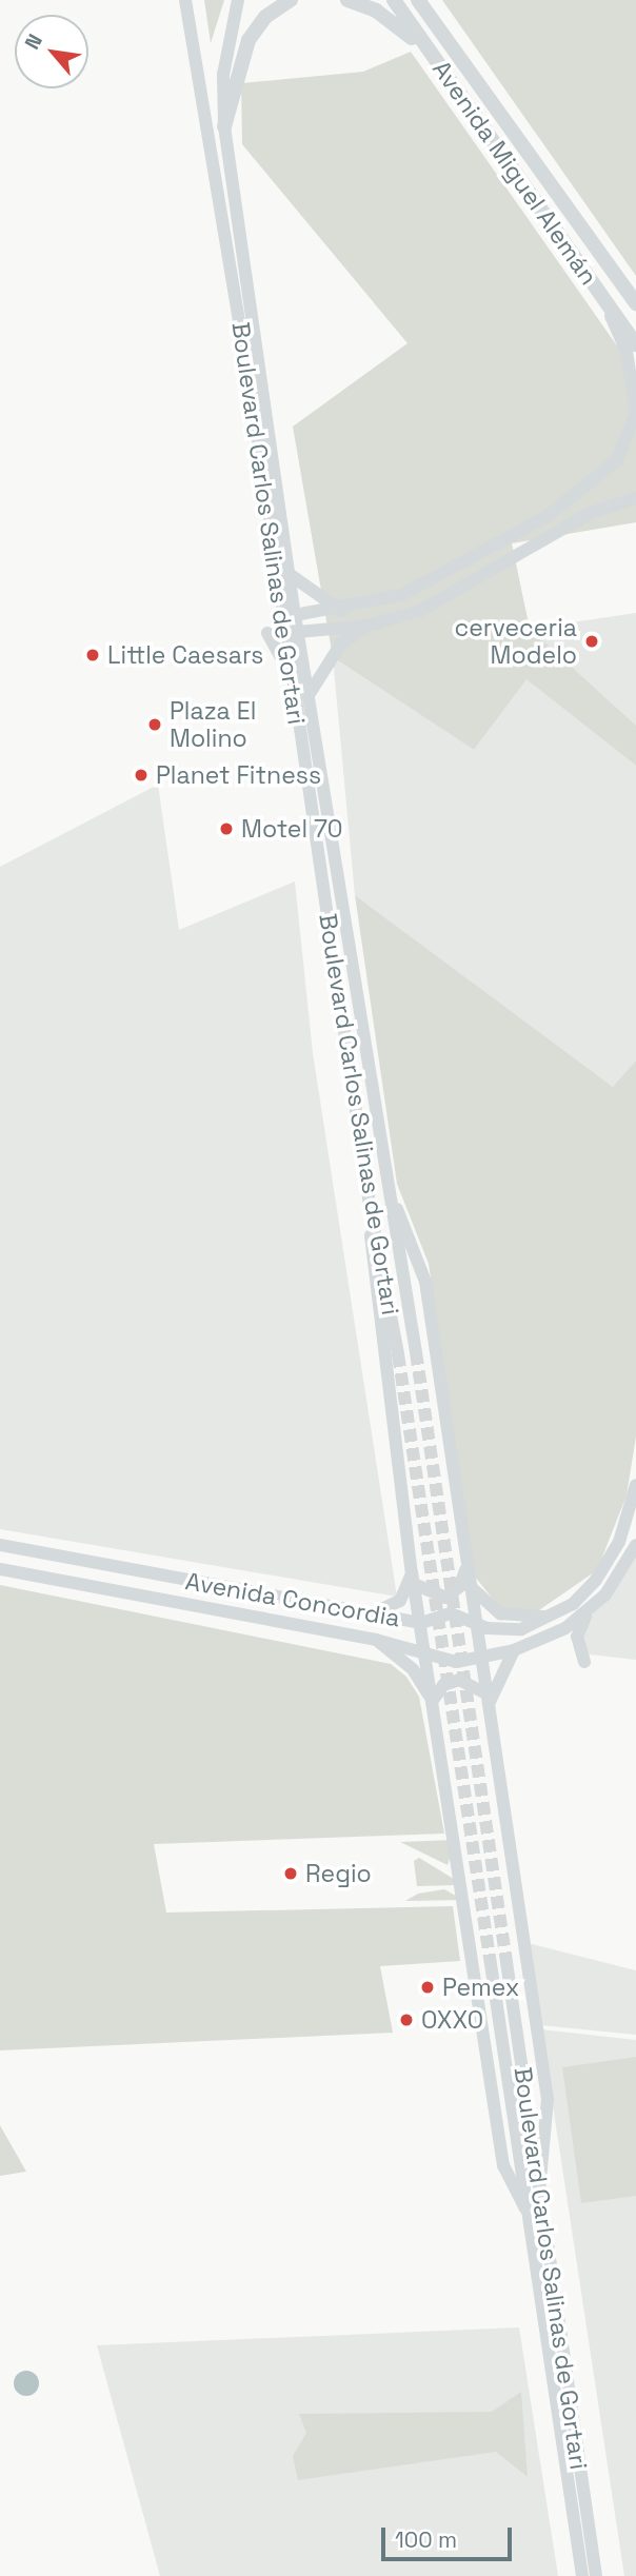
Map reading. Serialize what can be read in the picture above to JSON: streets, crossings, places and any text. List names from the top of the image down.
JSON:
{
  "streets": {
    "highway": ["Avenida Miguel Alemán"],
    "main road": ["Boulevard Carlos Salinas de Gortari", "Avenida Concordia"]
  },
  "places": [
    "cerveceria Modelo",
    "Little Caesars",
    "Plaza El Molino",
    "Planet Fitness",
    "Motel 70",
    "Regio",
    "Pemex",
    "OXXO"
  ],
  "scale_bar": "100 m",
  "north": "top left"
}
